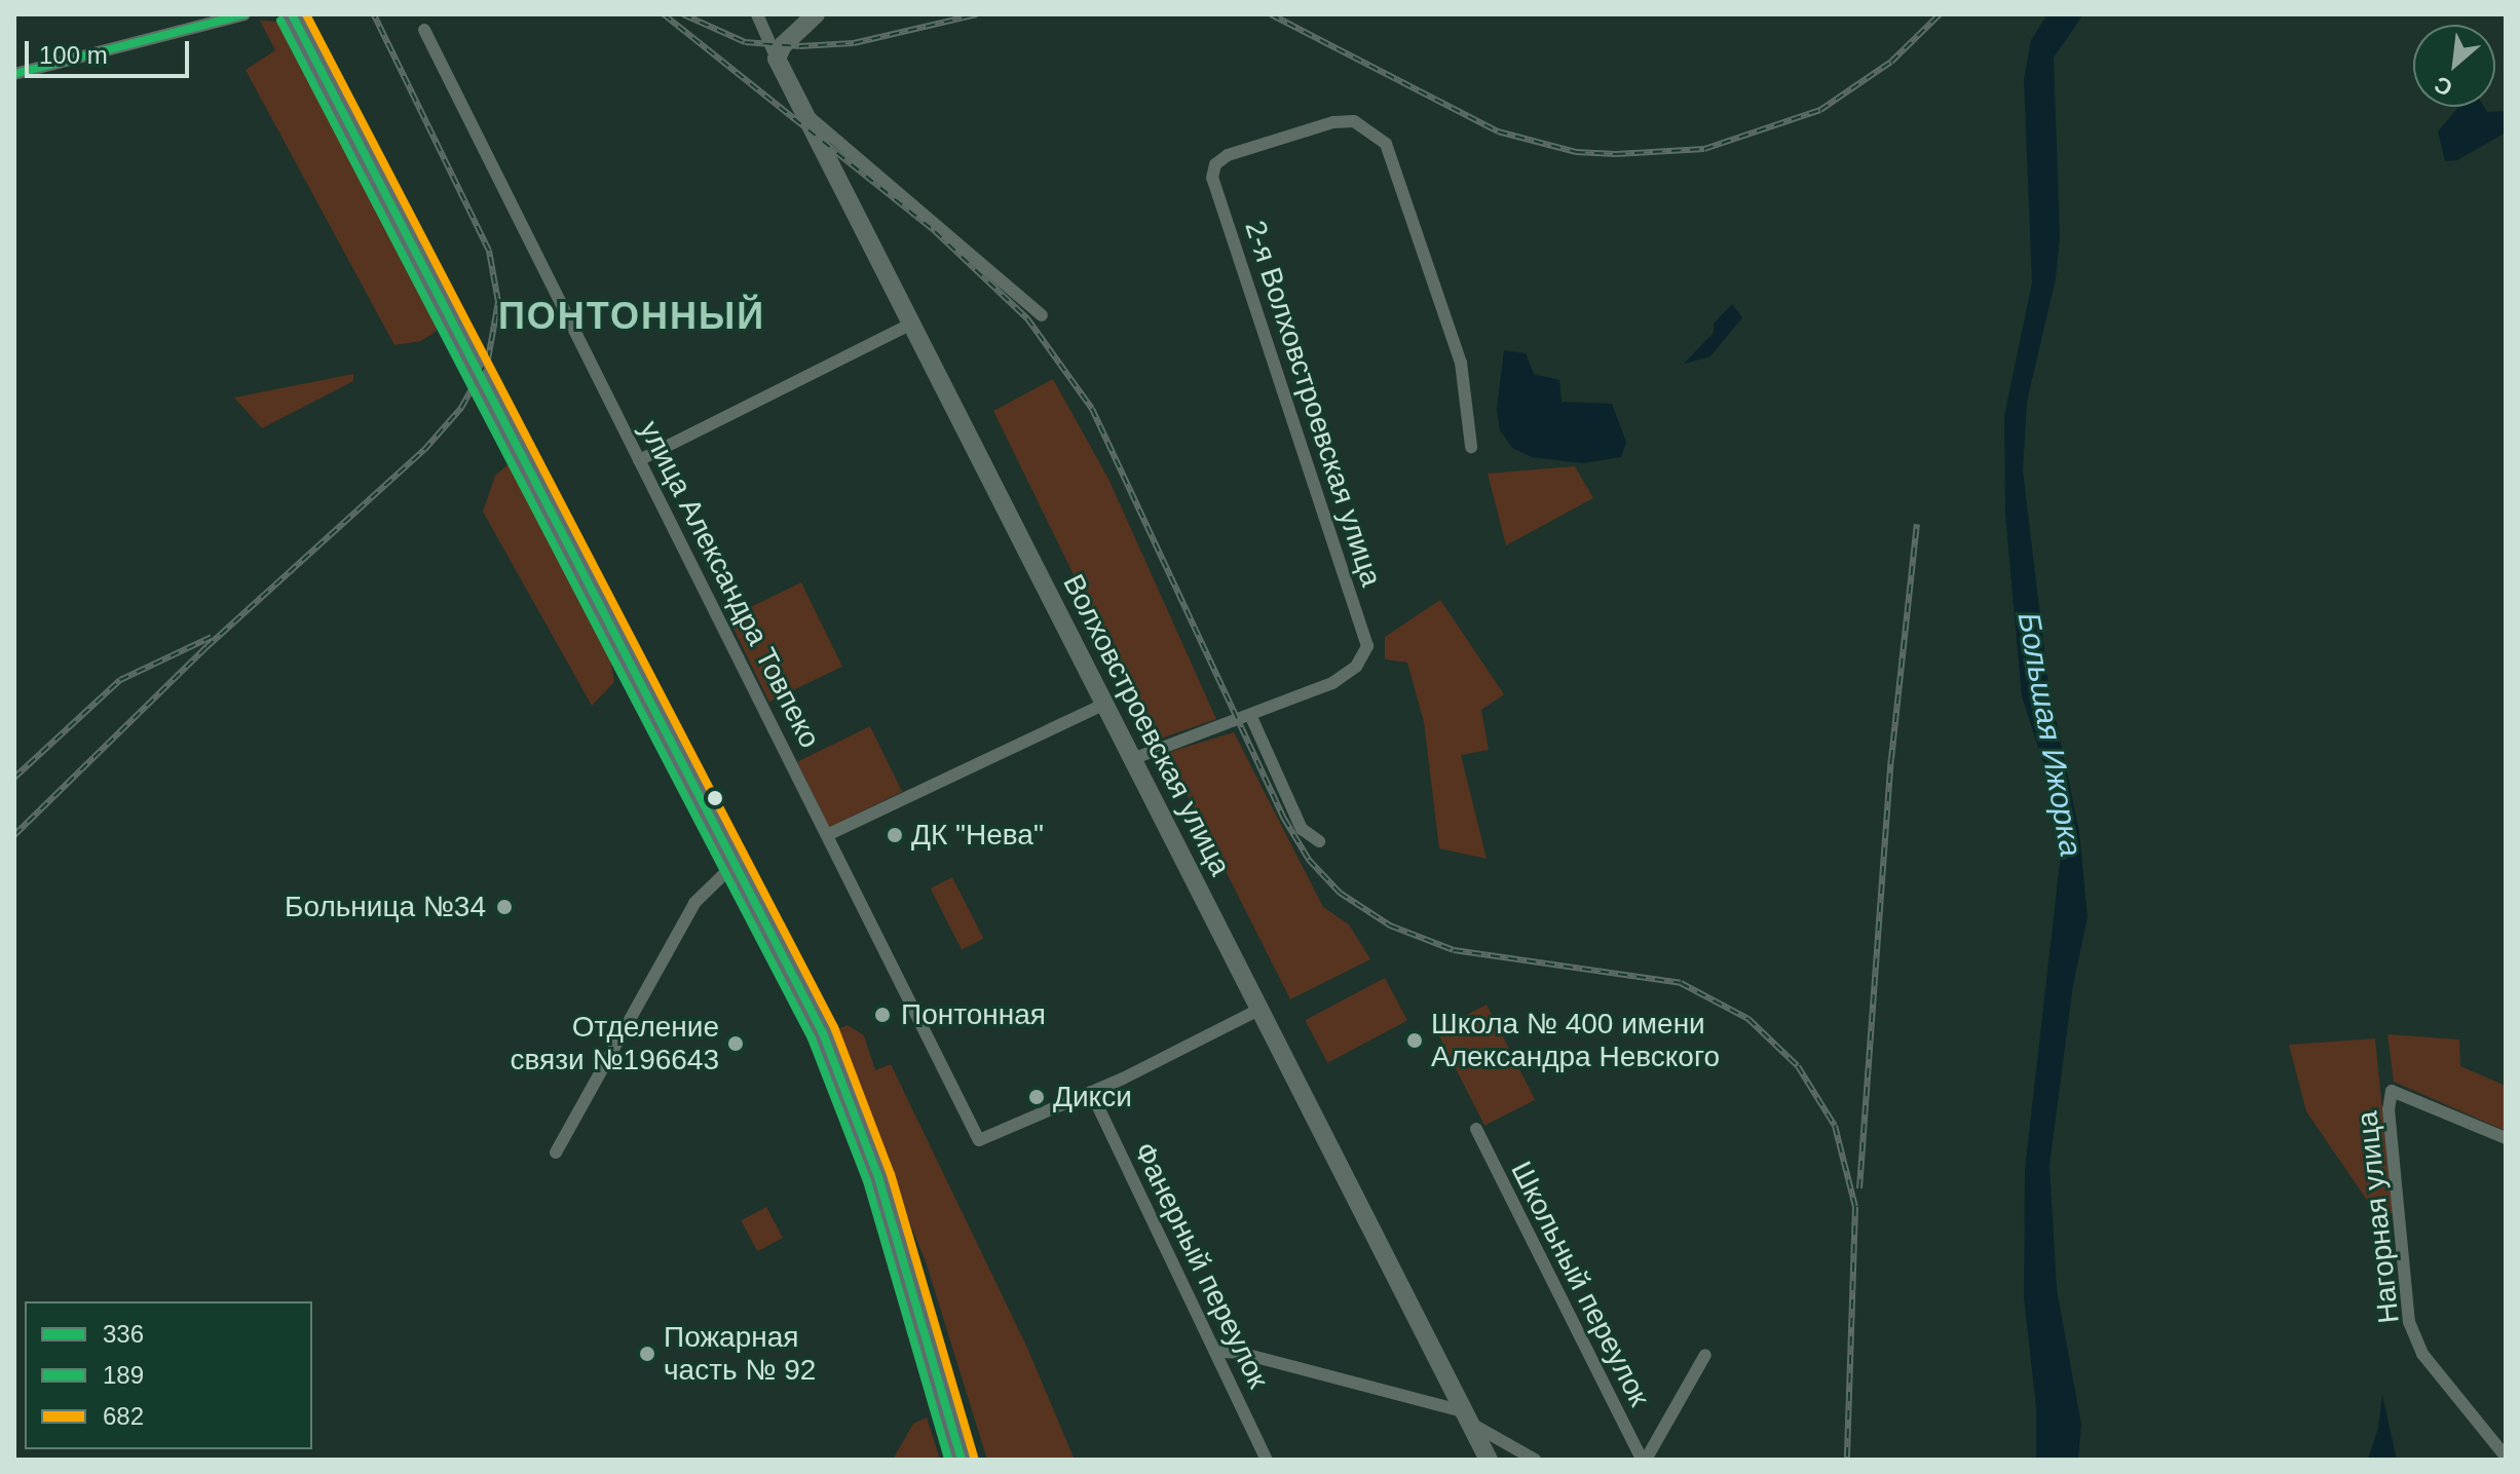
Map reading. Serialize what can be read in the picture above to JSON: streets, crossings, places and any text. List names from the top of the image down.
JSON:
{
  "streets": {
    "street": [
      "2-я Волховстроевская улица",
      "улица Александра Товпеко",
      "Волховстроевская улица",
      "Нагорная улица",
      "Фанерный переулок",
      "Школьный переулок"
    ]
  },
  "crossings": [
    ["улица Александра Товпеко", "Фанерный переулок"]
  ],
  "districts": ["ПОНТОННЫЙ"],
  "water": ["Большая Ижорка"],
  "places": [
    "ДК \"Нева\"",
    "Больница №34",
    "Понтонная",
    "Школа № 400 имени Александра Невского",
    "Отделение связи №196643",
    "Дикси",
    "Пожарная часть № 92"
  ],
  "lines": ["transit line 336", "transit line 682", "transit line 189"],
  "legend": ["336", "189", "682"],
  "scale_bar": "100 m",
  "north": "bottom left"
}
